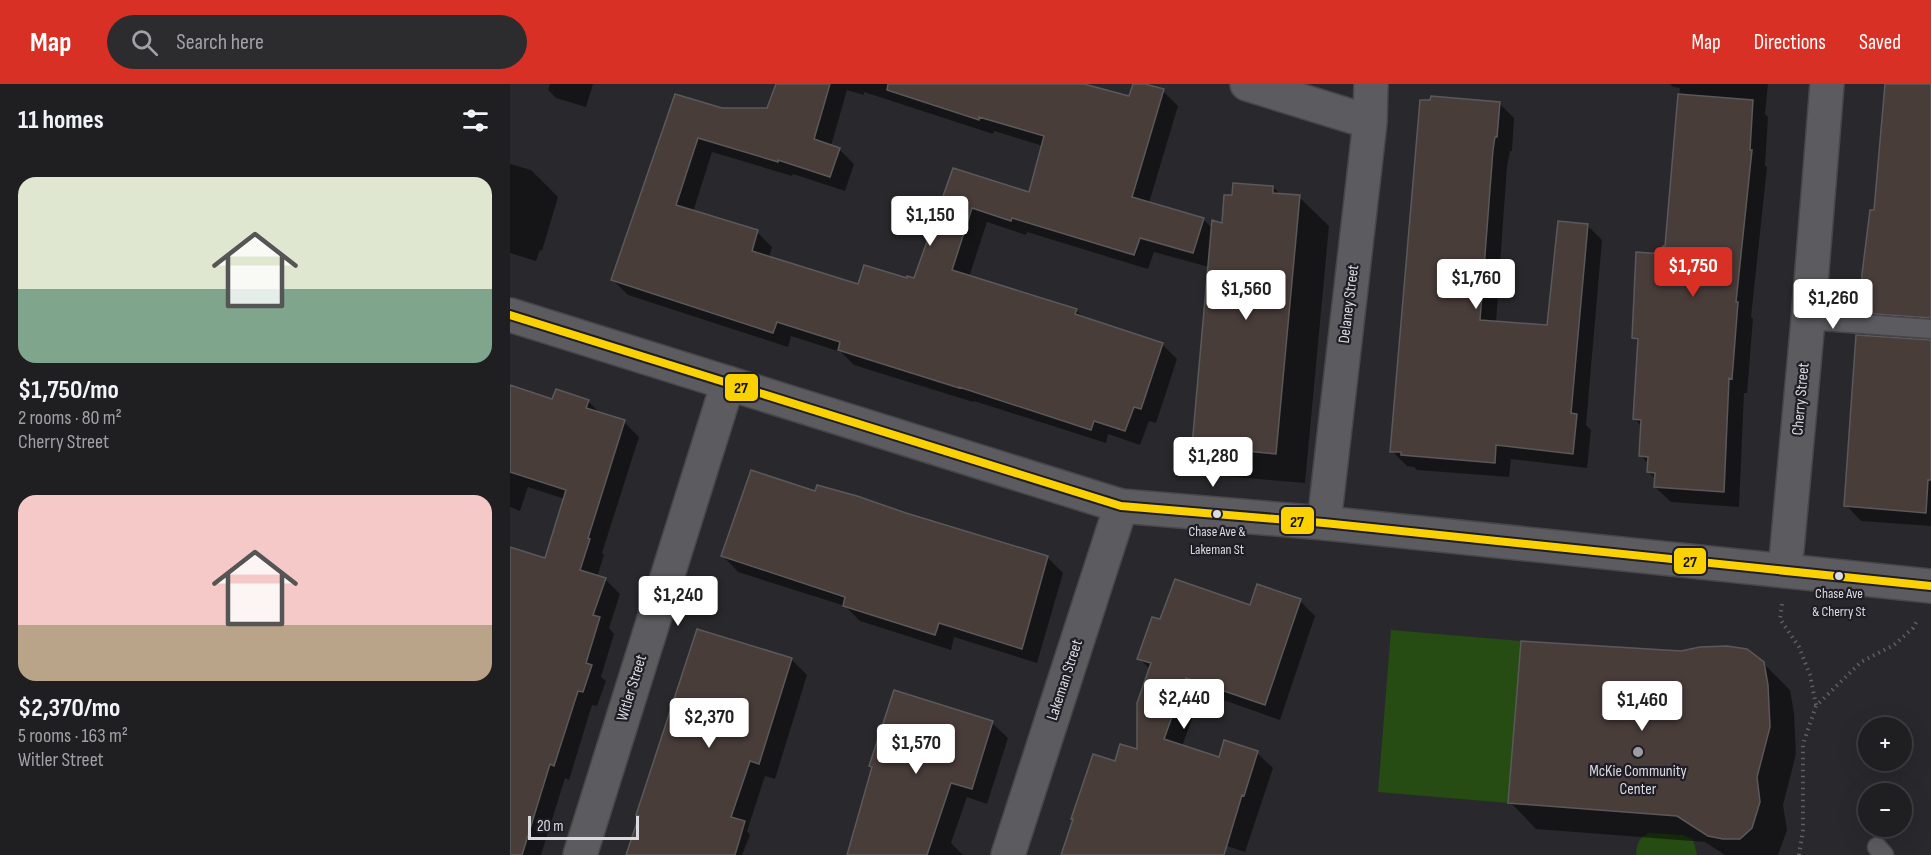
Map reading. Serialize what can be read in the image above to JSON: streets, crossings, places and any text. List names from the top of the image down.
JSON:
{
  "streets": {
    "street": [
      "Delaney Street",
      "Cherry Street",
      "Lakeman Street",
      "Witler Street"
    ]
  },
  "places": ["Chase Ave & Lakeman St", "Chase Ave & Cherry St", "McKie Community Center"],
  "lines": ["transit line 27"],
  "scale_bar": "20 m",
  "page": {
    "header": "Map",
    "search": "Search here",
    "nav": ["Map", "Directions", "Saved"],
    "heading": "11 homes",
    "list": [
      {
        "name": "$1,750/mo",
        "note": "2 rooms · 80 m² · Cherry Street"
      },
      {
        "name": "$2,370/mo",
        "note": "5 rooms · 163 m² · Witler Street"
      }
    ],
    "price": [
      "$1,150",
      "$1,750",
      "$1,760",
      "$1,560",
      "$1,260",
      "$1,280",
      "$1,240",
      "$2,440",
      "$1,460",
      "$2,370",
      "$1,570"
    ],
    "map_buttons": ["+", "−"],
    "scale": "20 m"
  }
}
